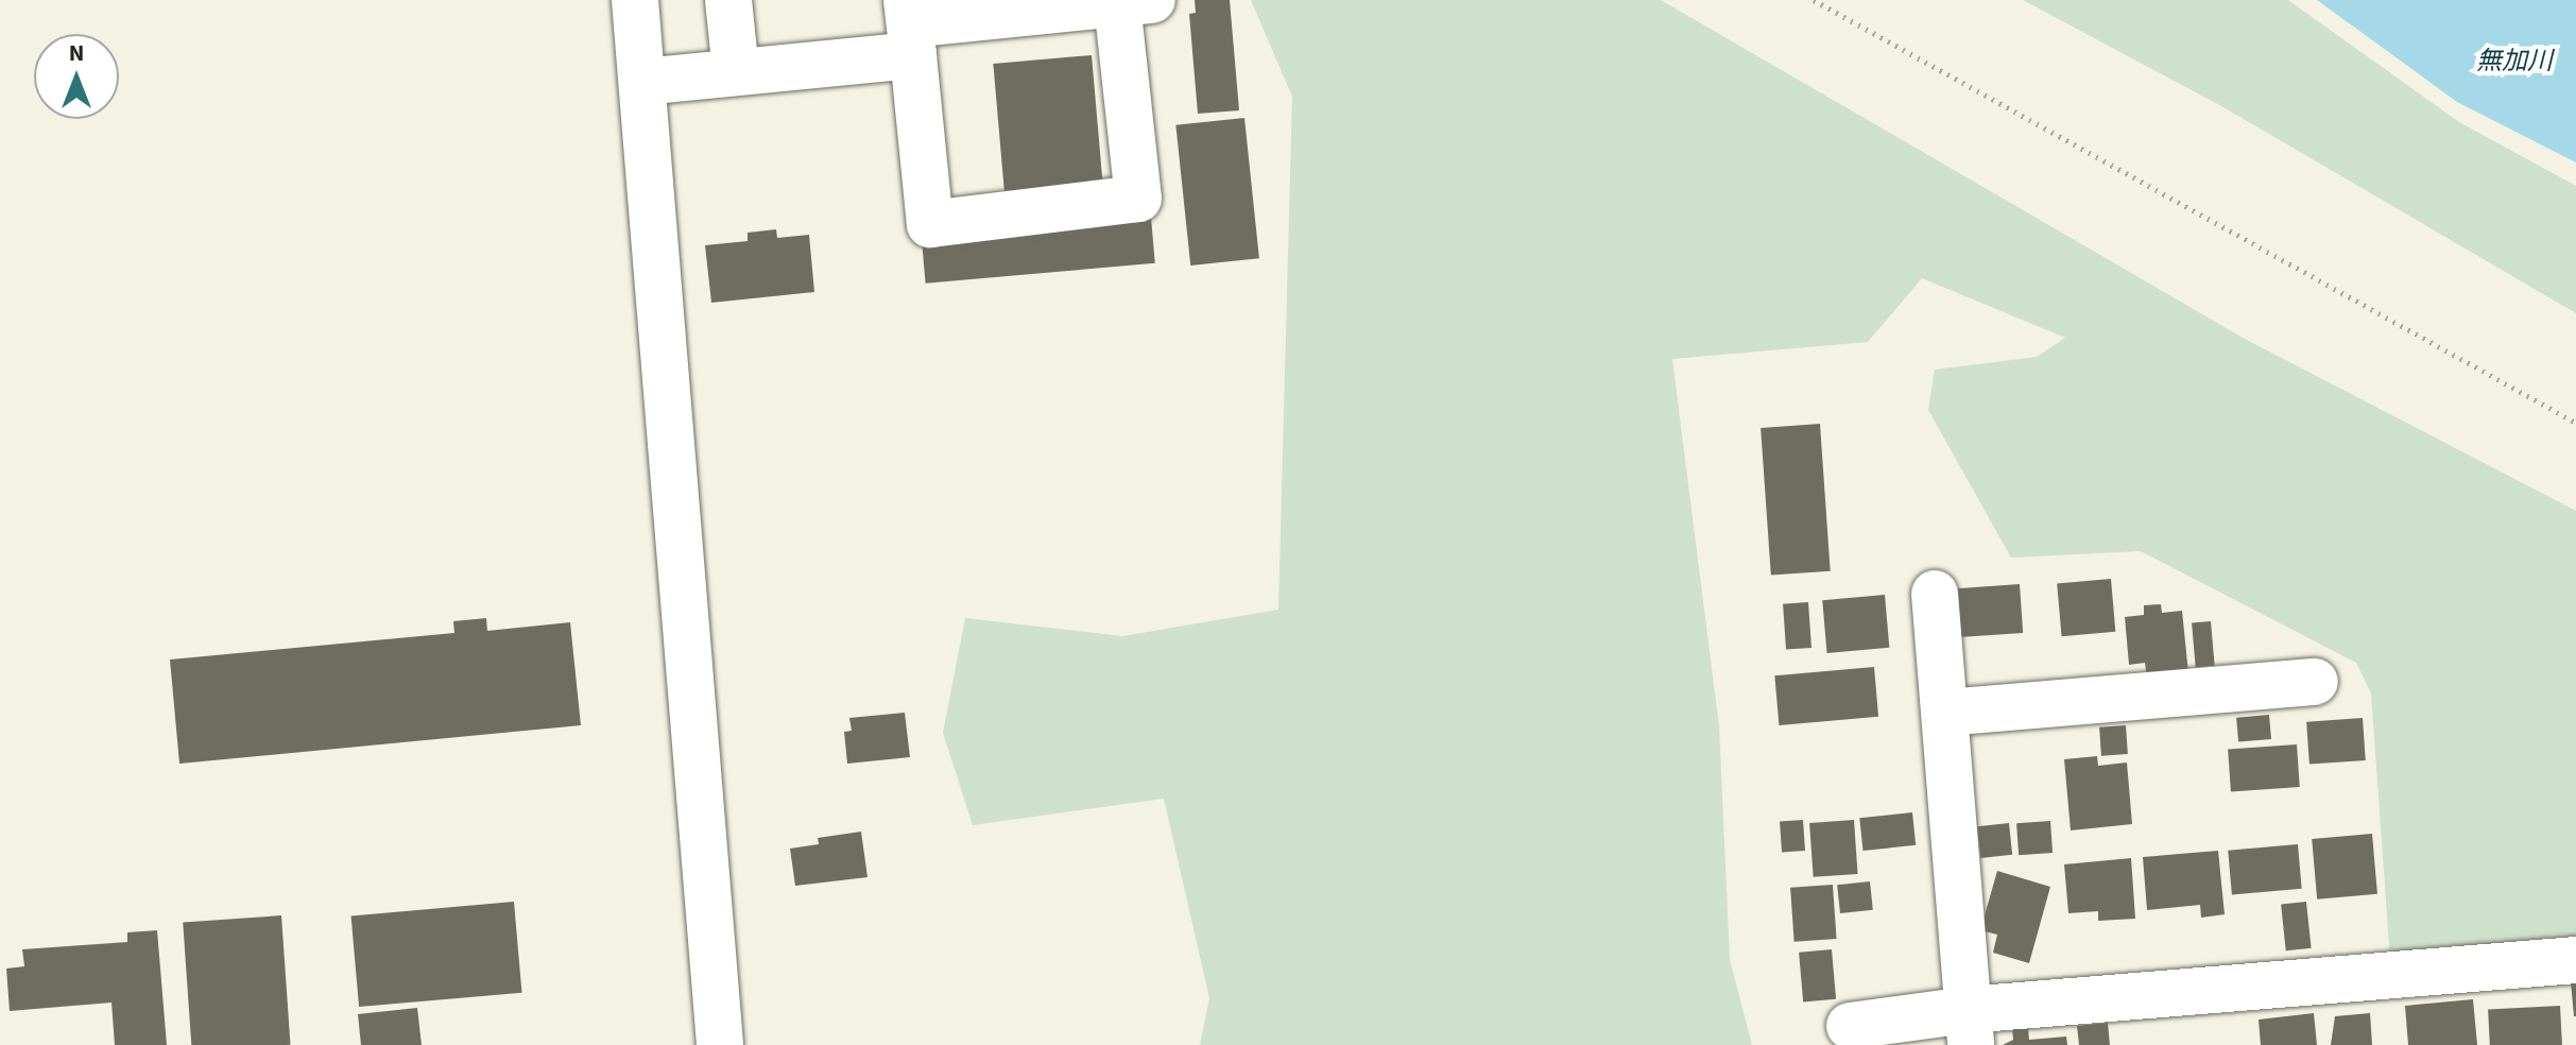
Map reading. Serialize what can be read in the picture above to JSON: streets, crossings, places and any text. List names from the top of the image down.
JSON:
{
  "water": ["無加川"],
  "north": "top"
}
